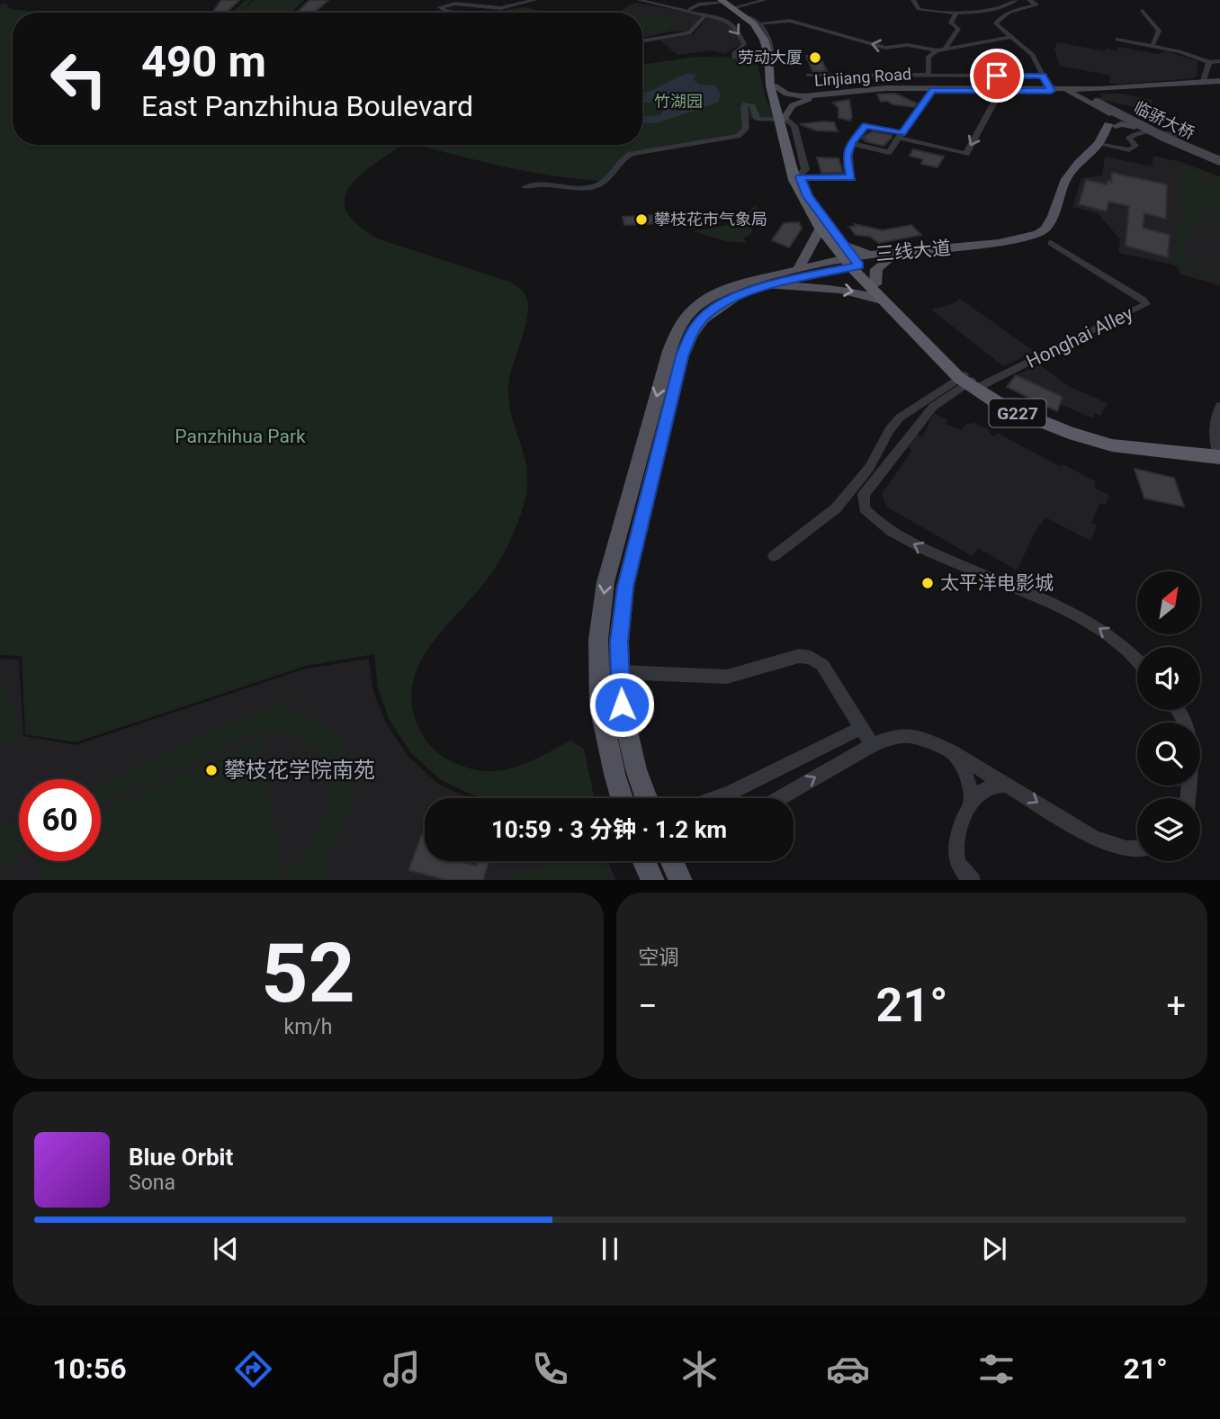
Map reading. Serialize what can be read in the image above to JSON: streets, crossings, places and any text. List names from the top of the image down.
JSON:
{
  "streets": {
    "highway": ["G227"],
    "main road": ["Linjiang Road", "临骄大桥", "三线大道"],
    "street": ["Honghai Alley"]
  },
  "crossings": [
    ["Linjiang Road", "临骄大桥"],
    ["Linjiang Road", "G227"],
    ["临骄大桥", "三线大道"],
    ["三线大道", "G227"],
    ["Honghai Alley", "G227"]
  ],
  "parks": ["竹湖园", "Panzhihua Park"],
  "places": [
    "劳动大厦",
    "攀枝花市气象局",
    "太平洋电影城",
    "攀枝花学院南苑"
  ],
  "north": "top right",
  "page": {
    "turn": ["490 m", "East Panzhihua Boulevard"],
    "limit": "60",
    "trip": "10:59 · 3 分钟 · 1.2 km",
    "tile": [
      ["52", "km/h"],
      "空调"
    ],
    "heat": ["−", "21°", "+"],
    "song": ["Blue Orbit", "Sona"],
    "tabs": ["10:56", "21°"]
  }
}
